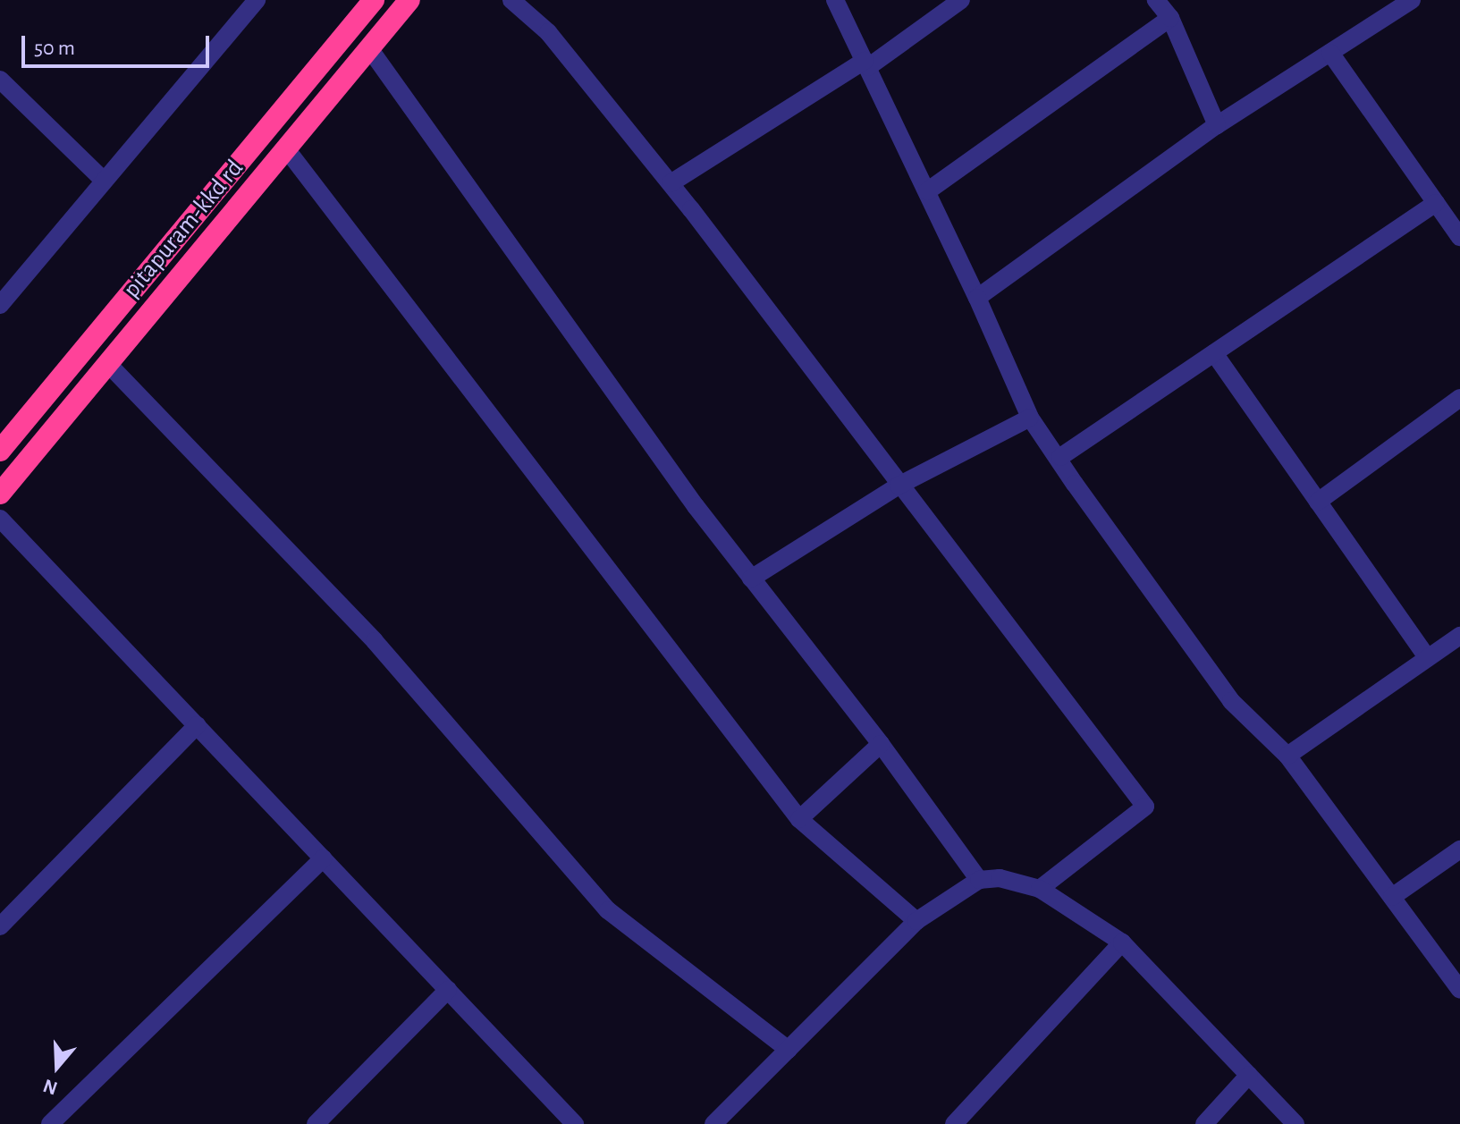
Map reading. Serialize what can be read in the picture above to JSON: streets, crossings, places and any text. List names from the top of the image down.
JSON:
{
  "streets": {
    "highway": ["pitapuram-kkd rd"]
  },
  "scale_bar": "50 m",
  "north": "bottom"
}
